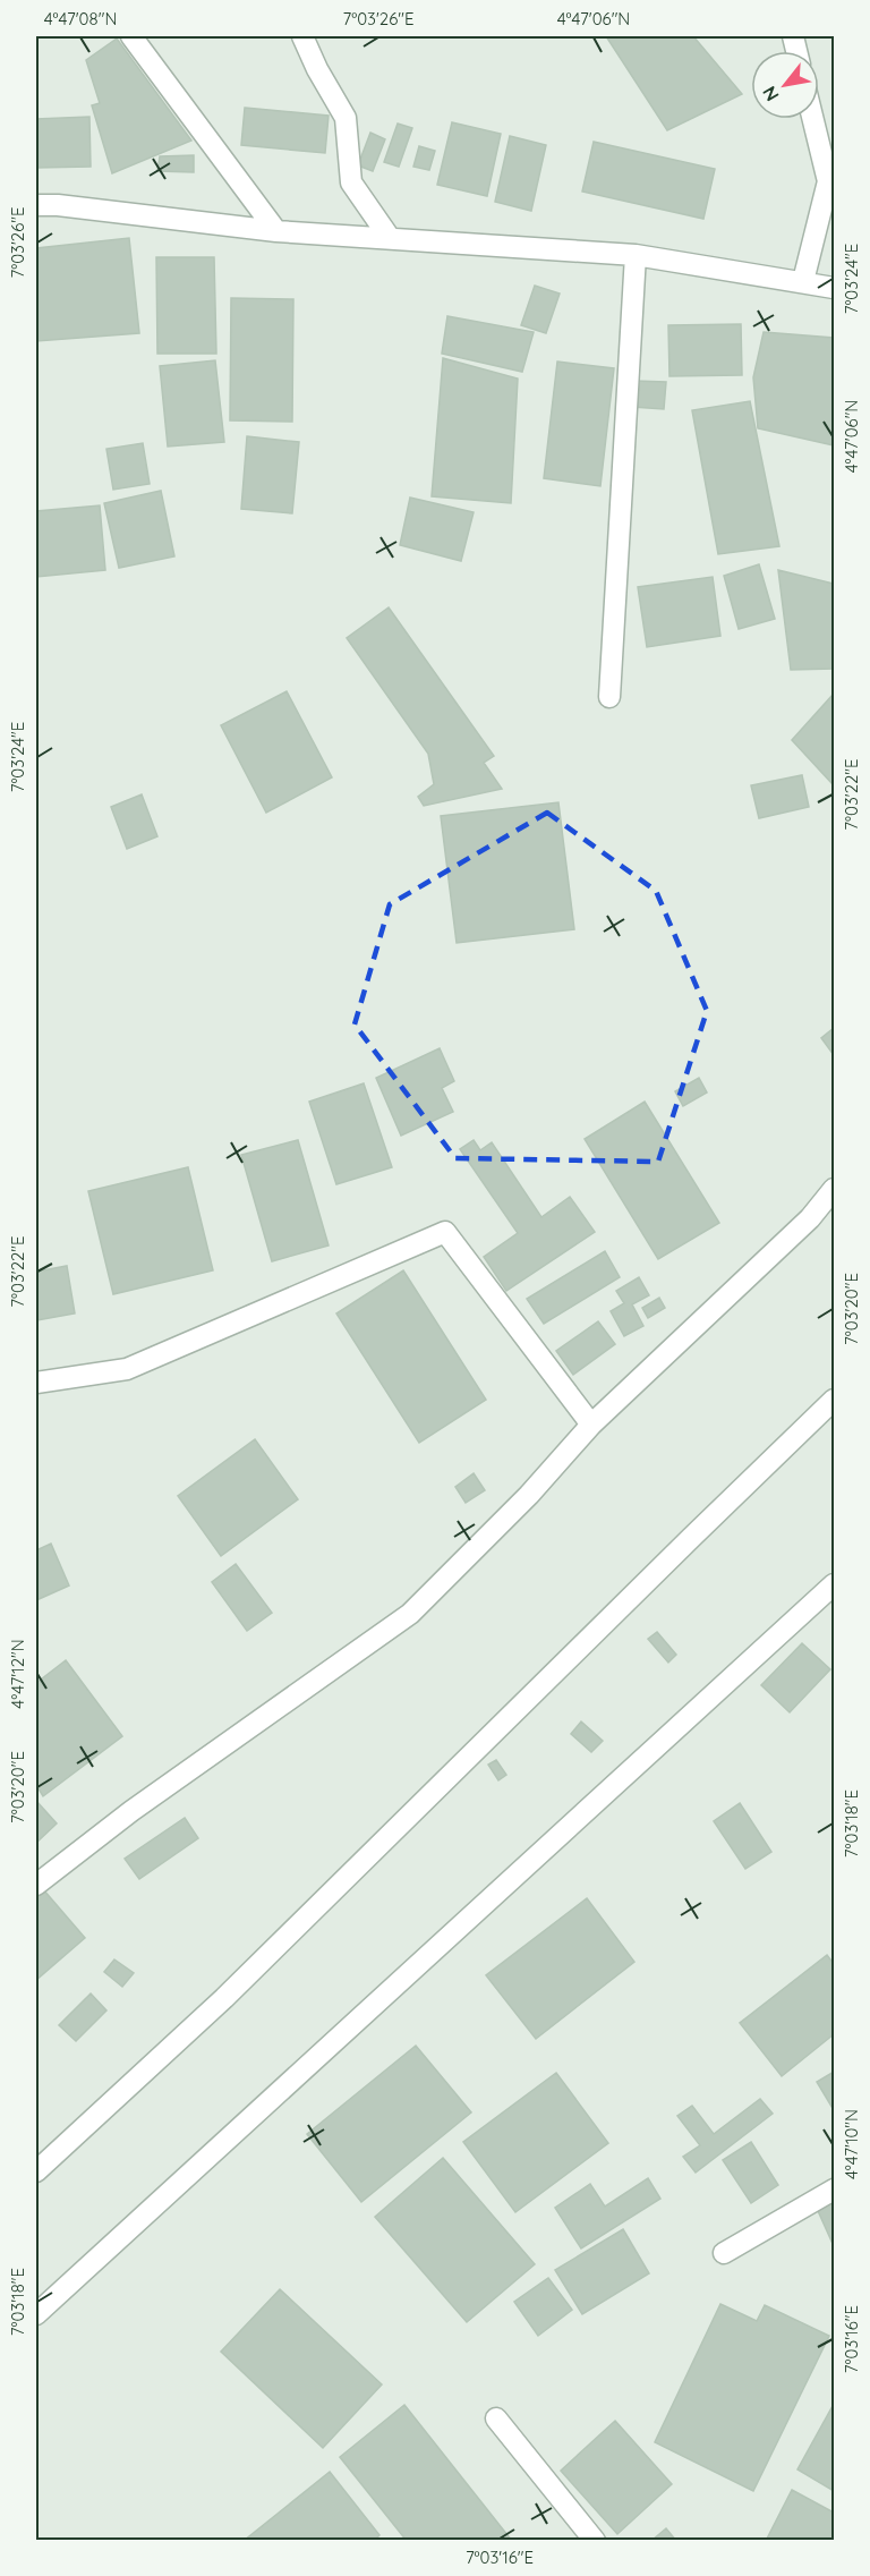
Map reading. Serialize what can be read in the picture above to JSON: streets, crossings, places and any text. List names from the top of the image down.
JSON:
{
  "north": "bottom left",
  "coordinates": [
    "4°47'08\"N",
    "7°03'26\"E",
    "4°47'06\"N",
    "7°03'24\"E",
    "7°03'22\"E",
    "7°03'20\"E",
    "4°47'12\"N",
    "7°03'18\"E",
    "4°47'10\"N",
    "7°03'16\"E"
  ]
}
